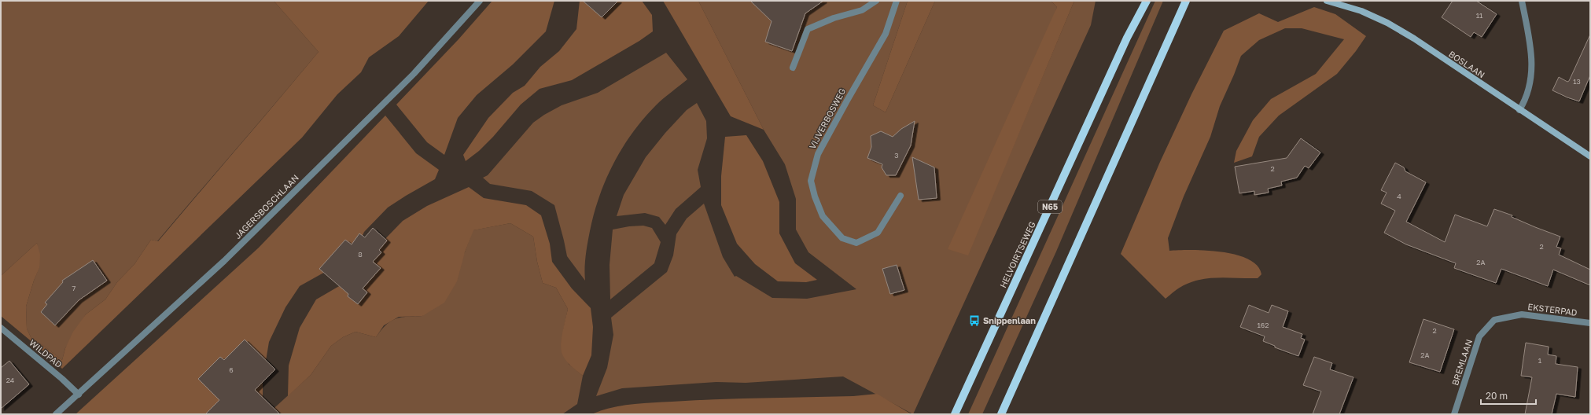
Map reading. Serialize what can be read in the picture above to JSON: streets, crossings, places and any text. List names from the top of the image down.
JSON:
{
  "streets": {
    "main road": ["BOSLAAN", "N65", "HELVOIRTSEWEG"],
    "street": [
      "VIJVERBOSWEG",
      "JAGERSBOSCHLAAN",
      "EKSTERPAD",
      "WILDPAD",
      "BREMLAAN"
    ]
  },
  "crossings": [
    ["JAGERSBOSCHLAAN", "WILDPAD"],
    ["EKSTERPAD", "BREMLAAN"]
  ],
  "places": {
    "bus stop": ["Snippenlaan"]
  },
  "house_numbers": [
    "11",
    "13",
    "3",
    "2",
    "4",
    "2",
    "8",
    "2A",
    "7",
    "162",
    "2",
    "2A",
    "1",
    "6",
    "24"
  ],
  "scale_bar": "20 m"
}
